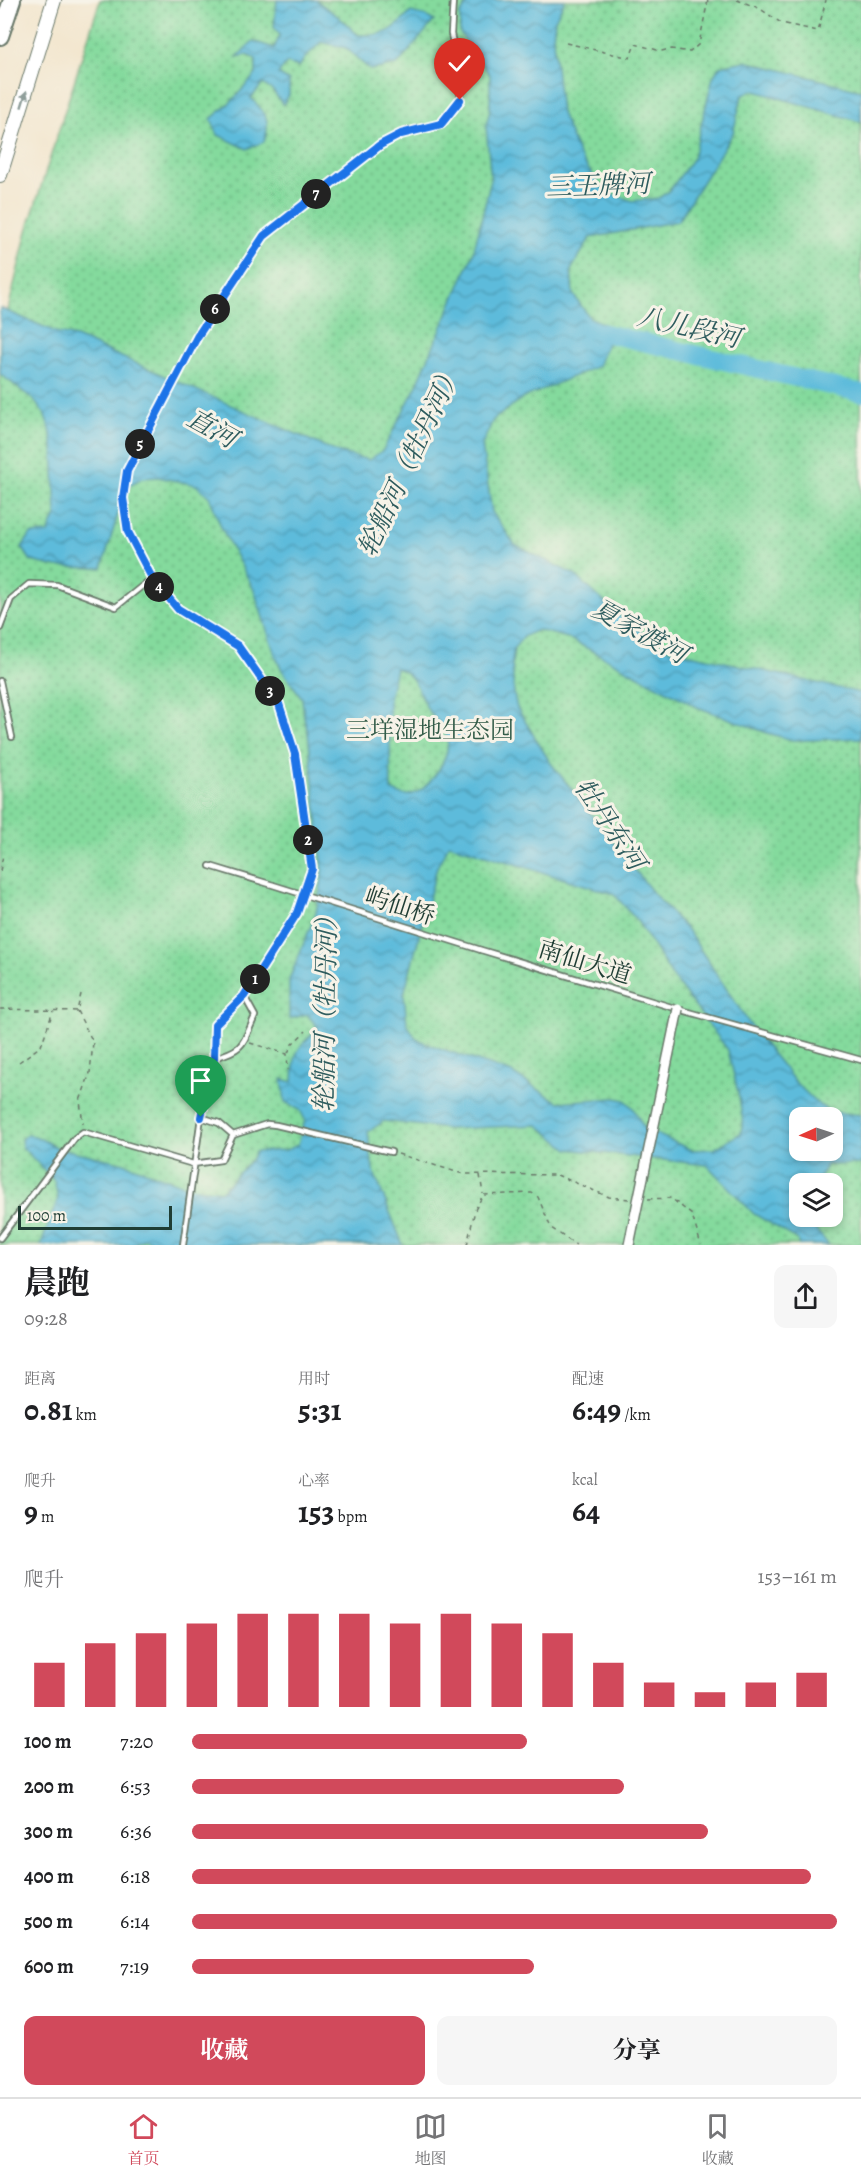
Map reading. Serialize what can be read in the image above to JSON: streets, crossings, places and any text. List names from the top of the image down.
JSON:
{
  "streets": {
    "lane": ["屿仙桥", "南仙大道"]
  },
  "crossings": [
    ["屿仙桥", "南仙大道"]
  ],
  "water": [
    "三王牌河",
    "八儿段河",
    "直河",
    "轮船河（牡丹河）",
    "夏家渡河",
    "牡丹东河"
  ],
  "parks": ["三垟湿地生态园"],
  "scale_bar": "100 m",
  "north": "left",
  "page": {
    "pins": [
      "7",
      "6",
      "5",
      "4",
      "3",
      "2",
      "1"
    ],
    "scale": "100 m",
    "heading": ["晨跑", "09:28"],
    "stats": [
      ["距离", "0.81 km"],
      ["用时", "5:31"],
      ["配速", "6:49 /km"],
      ["爬升", "9 m"],
      ["心率", "153 bpm"],
      ["kcal", "64"]
    ],
    "chart": ["爬升", "153–161 m"],
    "list": [
      {
        "name": "100 m",
        "note": "7:20"
      },
      {
        "name": "200 m",
        "note": "6:53"
      },
      {
        "name": "300 m",
        "note": "6:36"
      },
      {
        "name": "400 m",
        "note": "6:18"
      },
      {
        "name": "500 m",
        "note": "6:14"
      },
      {
        "name": "600 m",
        "note": "7:19"
      }
    ],
    "buttons": ["收藏", "分享"],
    "tabs": ["首页", "地图", "收藏"]
  }
}
